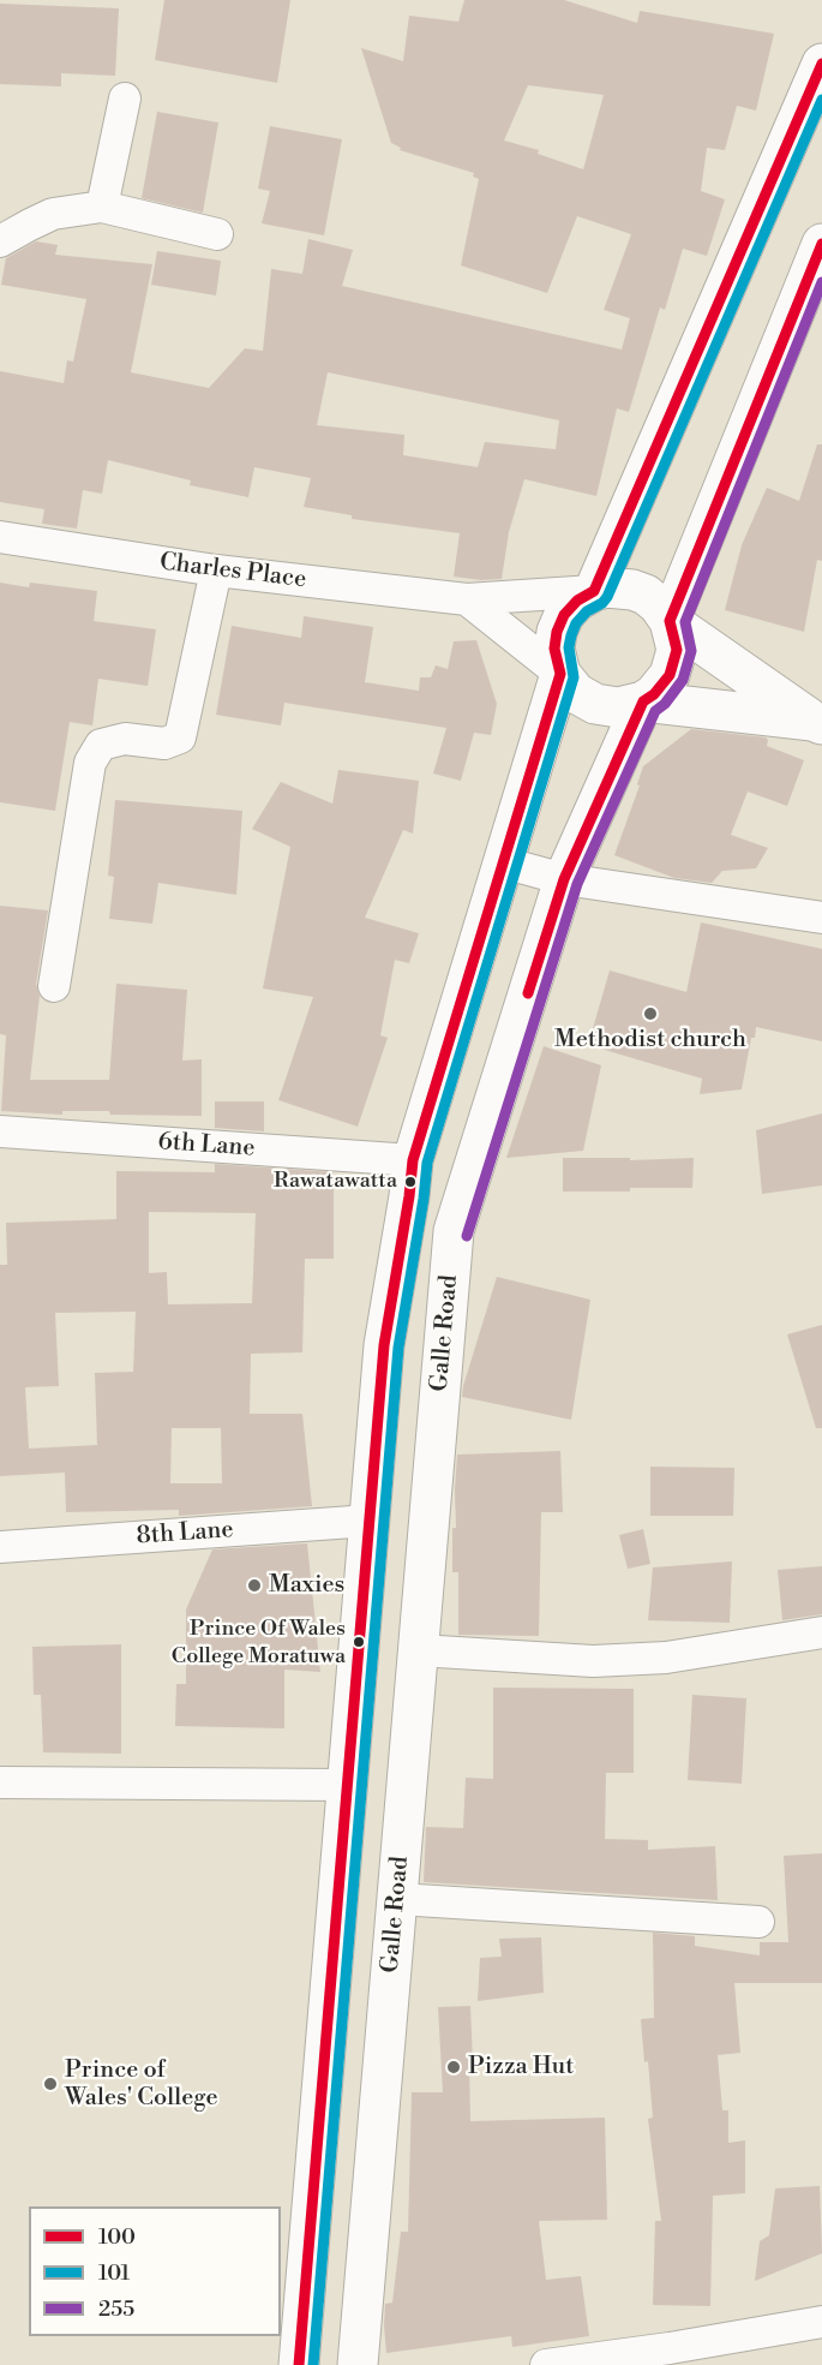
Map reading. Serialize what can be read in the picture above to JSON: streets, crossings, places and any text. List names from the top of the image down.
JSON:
{
  "streets": {
    "main road": ["Galle Road"],
    "street": ["Charles Place", "6th Lane", "8th Lane"]
  },
  "crossings": [
    ["Charles Place", "Galle Road"]
  ],
  "places": [
    "Methodist church",
    "Rawatawatta",
    "Maxies",
    "Prince Of Wales College Moratuwa",
    "Pizza Hut",
    "Prince of Wales' College"
  ],
  "lines": ["transit line 100", "transit line 101", "transit line 255"],
  "legend": ["100", "101", "255"]
}
